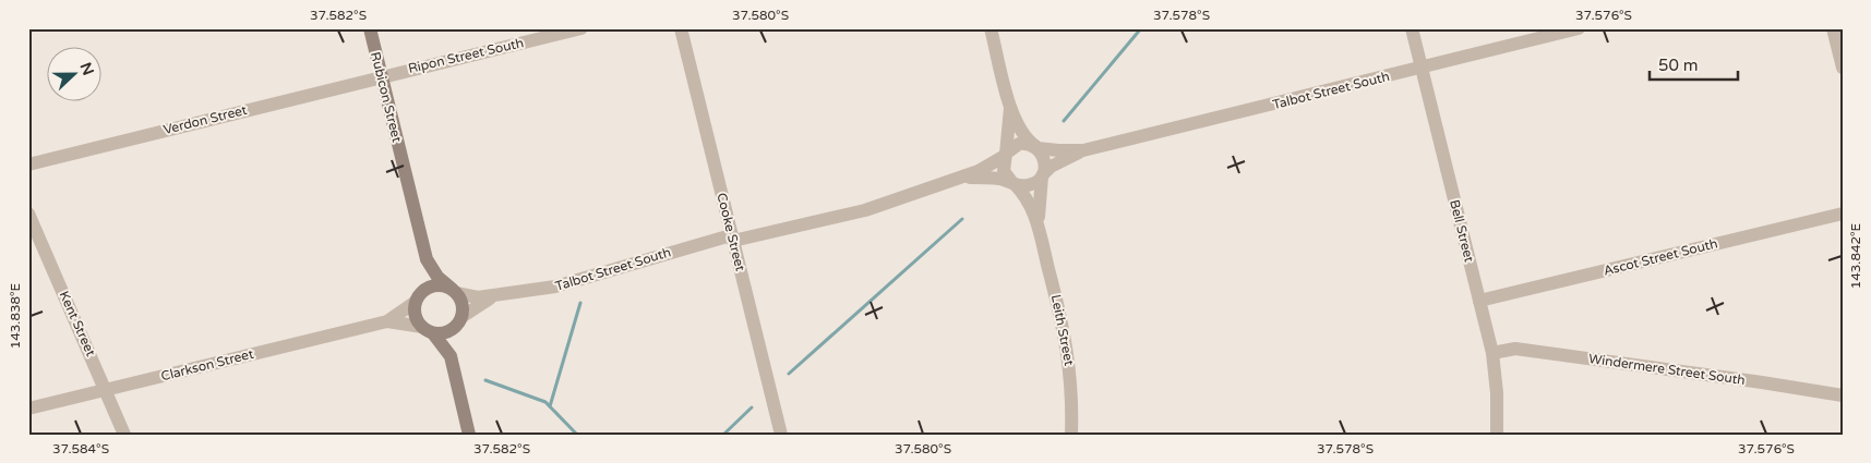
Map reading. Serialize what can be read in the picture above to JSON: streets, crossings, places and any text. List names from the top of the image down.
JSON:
{
  "streets": {
    "street": [
      "Ripon Street South",
      "Talbot Street South",
      "Rubicon Street",
      "Verdon Street",
      "Bell Street",
      "Cooke Street",
      "Ascot Street South",
      "Kent Street",
      "Leith Street",
      "Clarkson Street",
      "Windermere Street South"
    ]
  },
  "crossings": [
    ["Ripon Street South", "Rubicon Street"],
    ["Ripon Street South", "Verdon Street"],
    ["Talbot Street South", "Bell Street"],
    ["Talbot Street South", "Cooke Street"],
    ["Talbot Street South", "Leith Street"],
    ["Rubicon Street", "Verdon Street"],
    ["Rubicon Street", "Clarkson Street"],
    ["Bell Street", "Ascot Street South"],
    ["Bell Street", "Windermere Street South"],
    ["Kent Street", "Clarkson Street"]
  ],
  "scale_bar": "50 m",
  "north": "right",
  "coordinates": [
    "37.582°S",
    "37.580°S",
    "37.578°S",
    "37.576°S",
    "143.842°E",
    "143.838°E",
    "37.584°S"
  ]
}
